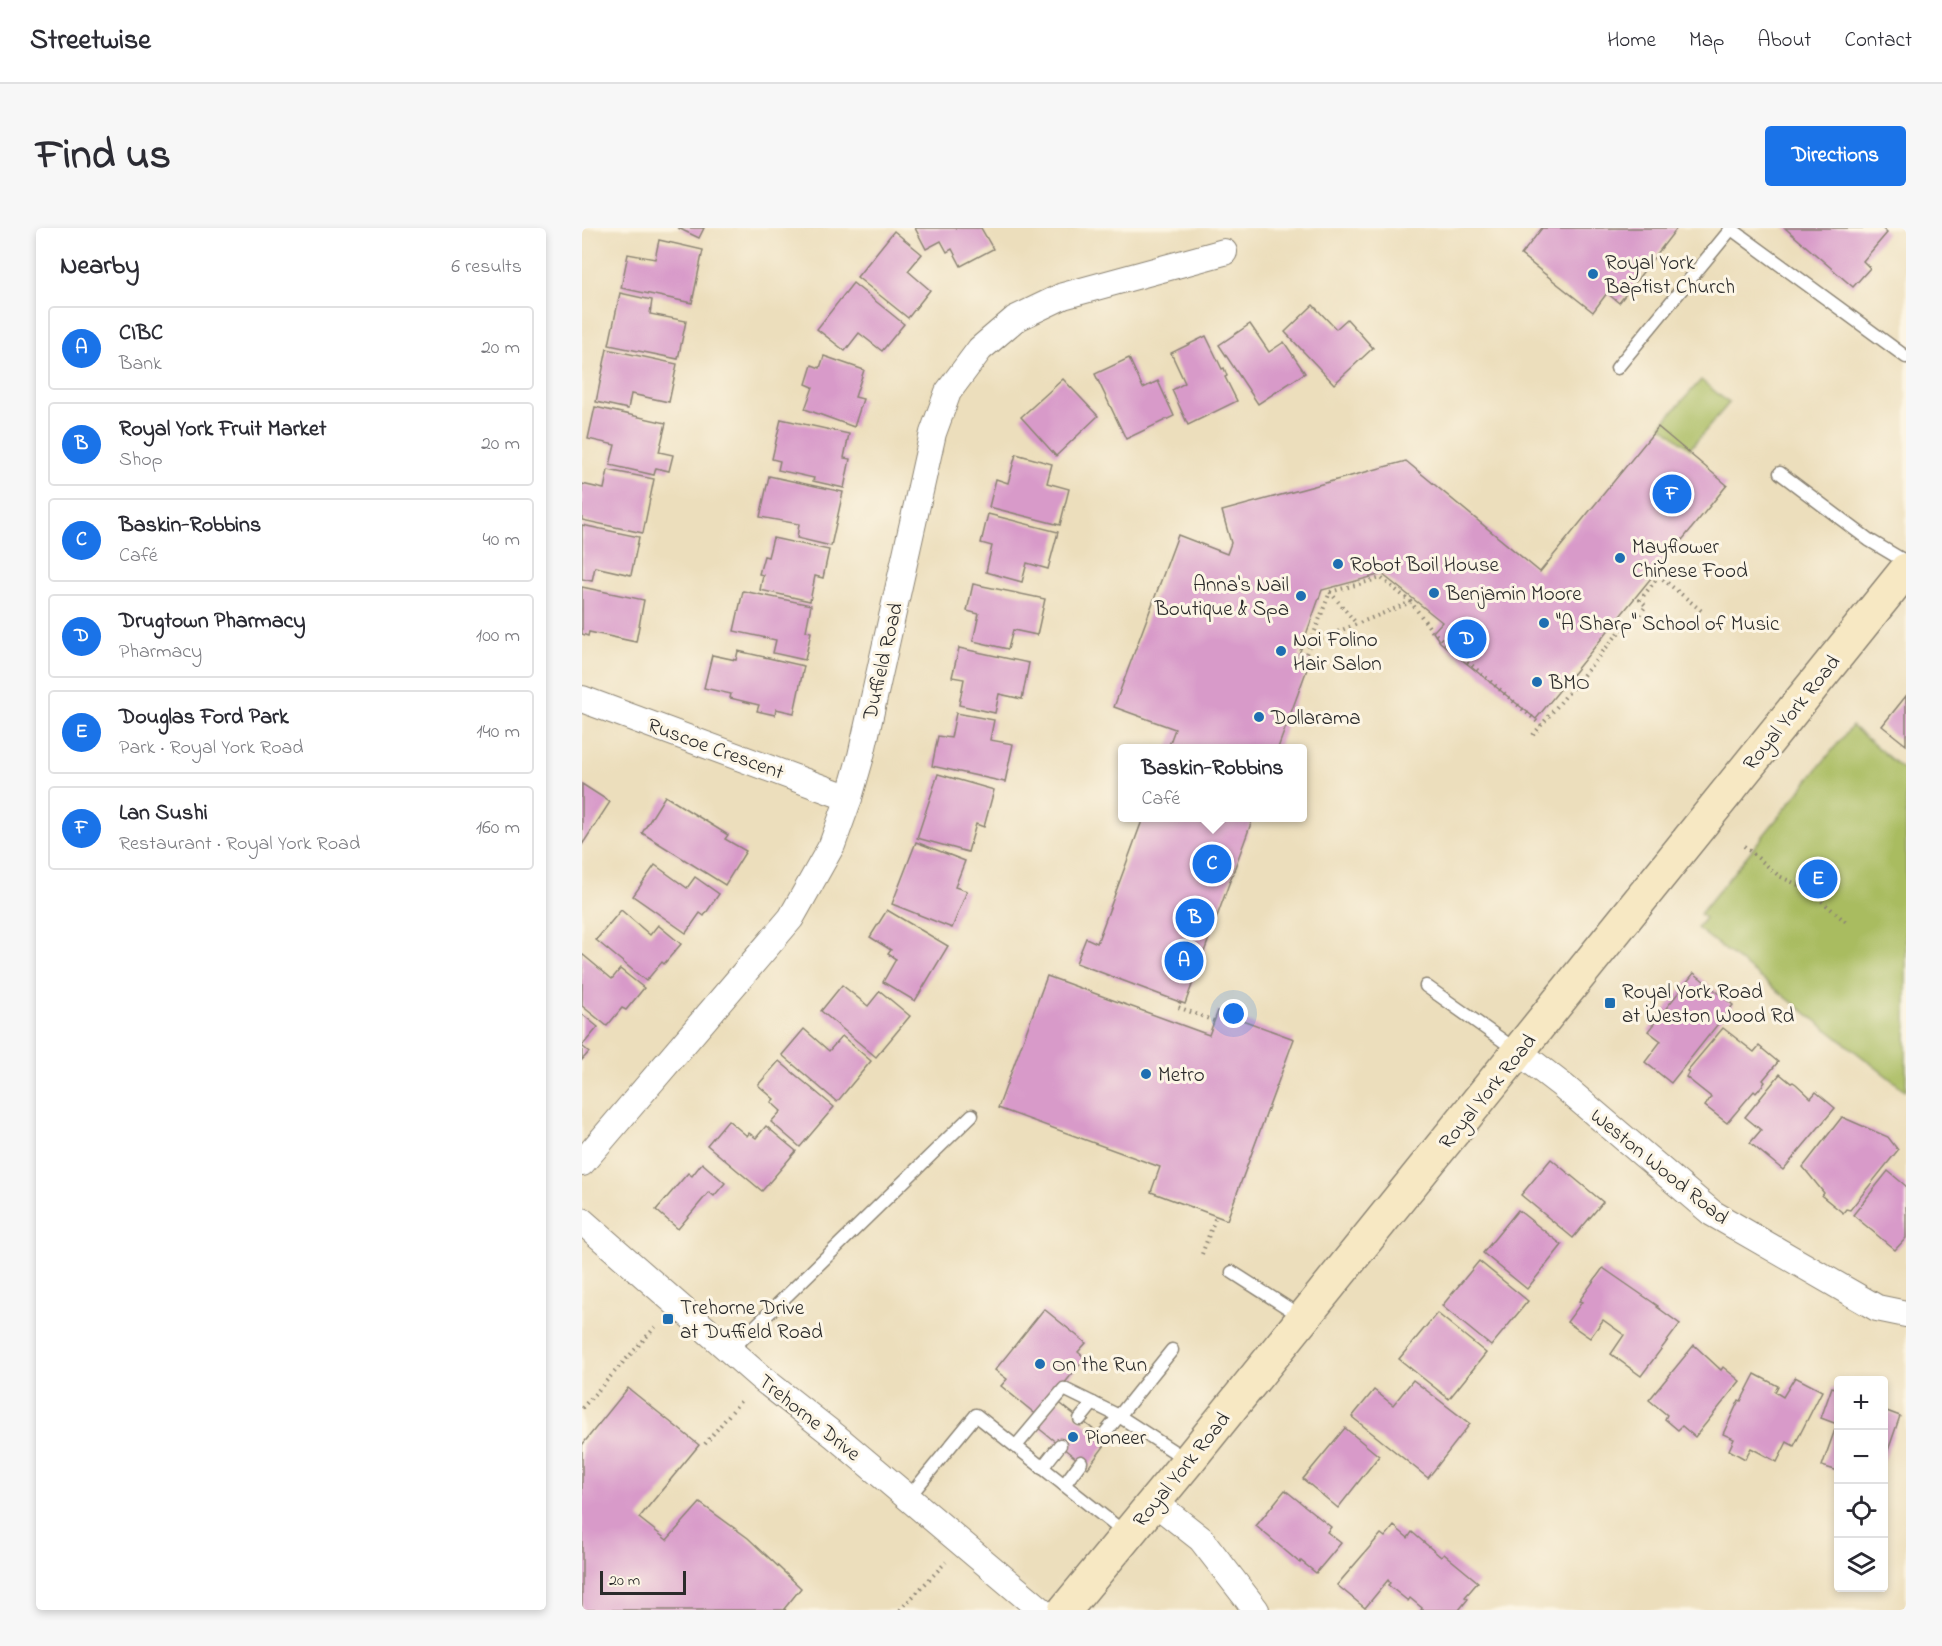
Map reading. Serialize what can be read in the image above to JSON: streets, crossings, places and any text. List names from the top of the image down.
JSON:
{
  "streets": {
    "main road": ["Royal York Road"],
    "street": [
      "Duffield Road",
      "Ruscoe Crescent",
      "Weston Wood Road",
      "Trehorne Drive"
    ]
  },
  "crossings": [
    ["Duffield Road", "Ruscoe Crescent"],
    ["Royal York Road", "Weston Wood Road"]
  ],
  "places": {
    "other": [
      "Royal York Baptist Church",
      "Mayflower Chinese Food",
      "Robot Boil House",
      "Benjamin Moore",
      "Anna's Nail Boutique & Spa",
      "\"A Sharp\" School of Music",
      "Noi Folino Hair Salon",
      "BMO",
      "Dollarama",
      "Metro",
      "On the Run",
      "Pioneer"
    ],
    "transit": ["Royal York Road at Weston Wood Rd", "Trehorne Drive at Duffield Road"]
  },
  "scale_bar": "20 m",
  "page": {
    "header": "Streetwise",
    "nav": [
      "Home",
      "Map",
      "About",
      "Contact"
    ],
    "title": "Find us",
    "buttons": "Directions",
    "heading": ["Nearby", "6 results"],
    "list": [
      {
        "mark": "A",
        "name": "CIBC",
        "note": "Bank",
        "value": "20 m"
      },
      {
        "mark": "B",
        "name": "Royal York Fruit Market",
        "note": "Shop",
        "value": "20 m"
      },
      {
        "mark": "C",
        "name": "Baskin-Robbins",
        "note": "Café",
        "value": "40 m"
      },
      {
        "mark": "D",
        "name": "Drugtown Pharmacy",
        "note": "Pharmacy",
        "value": "100 m"
      },
      {
        "mark": "E",
        "name": "Douglas Ford Park",
        "note": "Park · Royal York Road",
        "value": "140 m"
      },
      {
        "mark": "F",
        "name": "Lan Sushi",
        "note": "Restaurant · Royal York Road",
        "value": "160 m"
      }
    ],
    "pins": [
      "F",
      "D",
      "C",
      "E",
      "B",
      "A"
    ],
    "popup": ["Baskin-Robbins", "Café"],
    "map_buttons": ["+", "−"],
    "scale": "20 m"
  }
}
